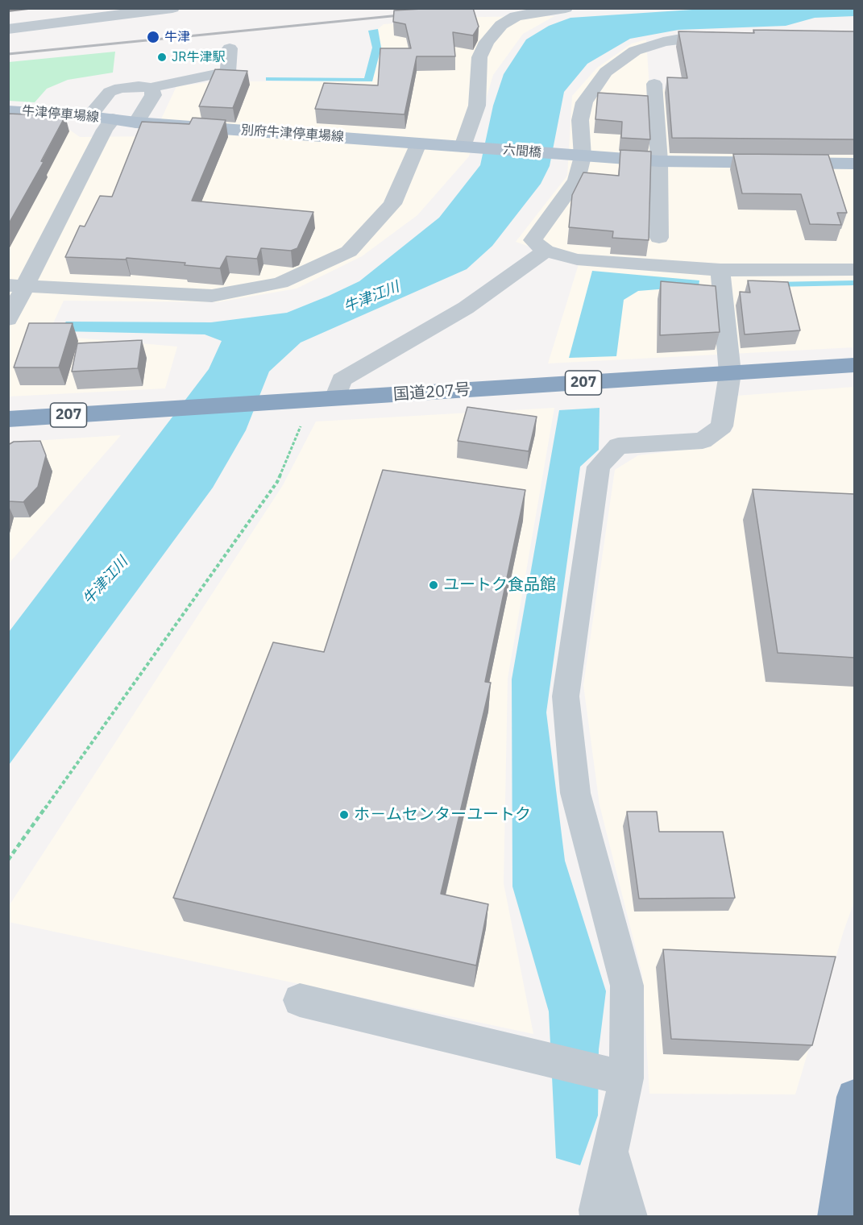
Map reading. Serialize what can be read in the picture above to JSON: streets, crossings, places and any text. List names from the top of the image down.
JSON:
{
  "streets": {
    "highway": ["207", "国道207号"],
    "main road": ["牛津停車場線", "別府牛津停車場線", "六間橋"]
  },
  "crossings": [
    ["牛津停車場線", "別府牛津停車場線"],
    ["別府牛津停車場線", "六間橋"]
  ],
  "water": ["牛津江川"],
  "places": [
    "牛津",
    "JR牛津駅",
    "ユートク食品館",
    "ホ－ムセンターユートク"
  ]
}
